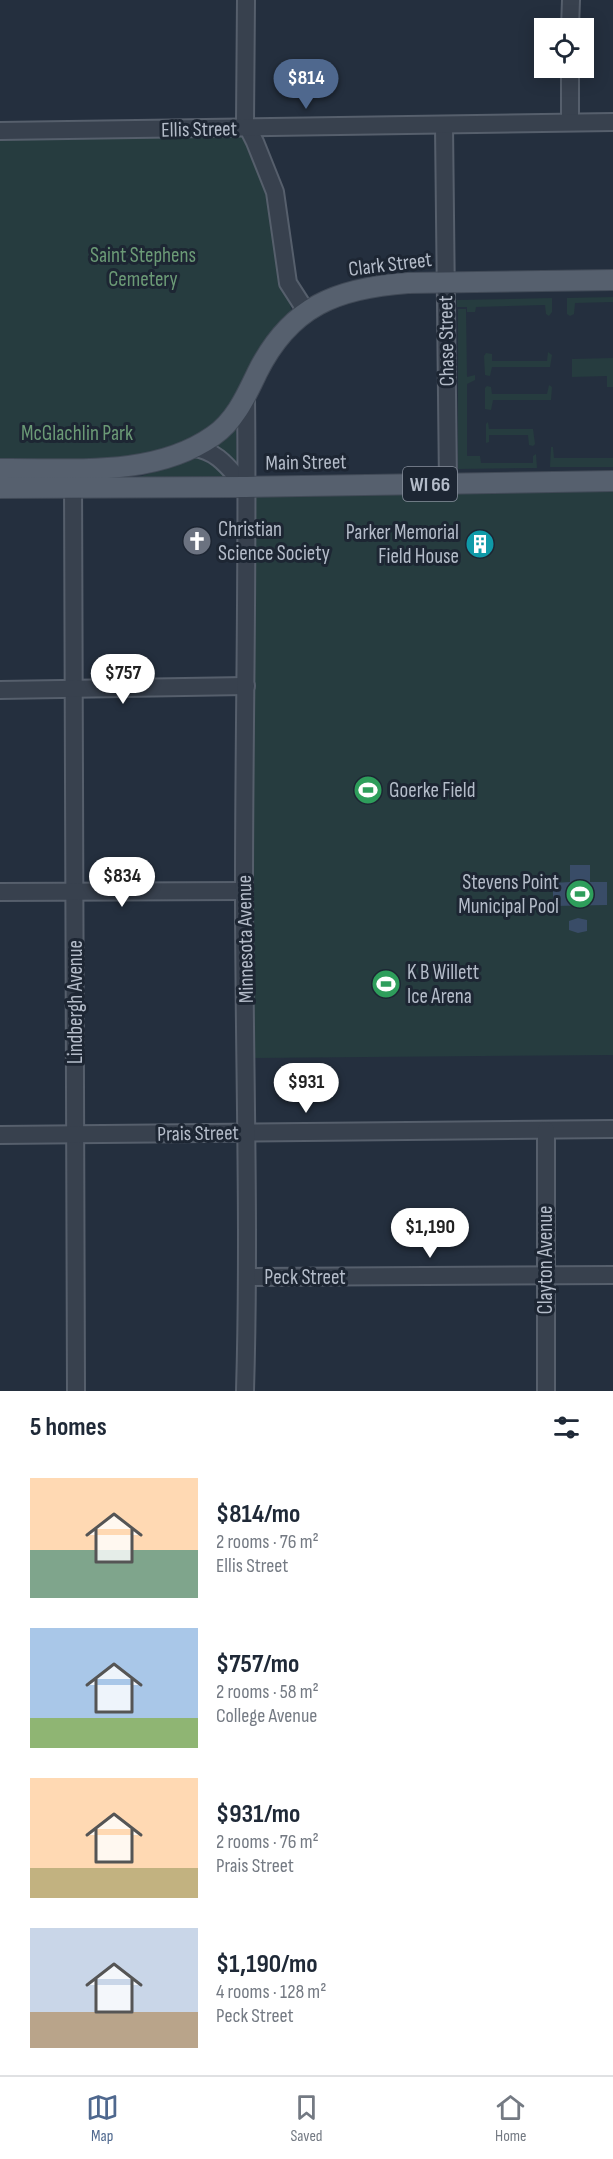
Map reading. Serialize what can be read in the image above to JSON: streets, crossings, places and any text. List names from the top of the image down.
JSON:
{
  "streets": {
    "main road": ["Clark Street", "Main Street", "WI 66"],
    "street": [
      "Ellis Street",
      "Chase Street",
      "Minnesota Avenue",
      "Lindbergh Avenue",
      "Prais Street",
      "Clayton Avenue",
      "Peck Street"
    ]
  },
  "crossings": [
    ["Ellis Street", "Chase Street"],
    ["Clark Street", "Chase Street"],
    ["Clark Street", "Main Street"],
    ["Clark Street", "WI 66"],
    ["Clark Street", "Minnesota Avenue"],
    ["Clark Street", "Lindbergh Avenue"],
    ["Chase Street", "Main Street"],
    ["Main Street", "WI 66"],
    ["Main Street", "Minnesota Avenue"],
    ["Main Street", "Lindbergh Avenue"],
    ["WI 66", "Lindbergh Avenue"],
    ["Minnesota Avenue", "Prais Street"],
    ["Minnesota Avenue", "Peck Street"],
    ["Lindbergh Avenue", "Prais Street"],
    ["Prais Street", "Clayton Avenue"],
    ["Clayton Avenue", "Peck Street"]
  ],
  "parks": ["Saint Stephens Cemetery", "McGlachlin Park"],
  "places": {
    "church": ["Christian Science Society"],
    "building": ["Parker Memorial Field House"],
    "sports": ["Goerke Field", "Stevens Point Municipal Pool", "K B Willett Ice Arena"]
  },
  "page": {
    "price": [
      "$814",
      "$757",
      "$834",
      "$931",
      "$1,190"
    ],
    "heading": "5 homes",
    "list": [
      {
        "name": "$814/mo",
        "note": "2 rooms · 76 m² · Ellis Street"
      },
      {
        "name": "$757/mo",
        "note": "2 rooms · 58 m² · College Avenue"
      },
      {
        "name": "$931/mo",
        "note": "2 rooms · 76 m² · Prais Street"
      },
      {
        "name": "$1,190/mo",
        "note": "4 rooms · 128 m² · Peck Street"
      }
    ],
    "tabs": ["Map", "Saved", "Home"]
  }
}
